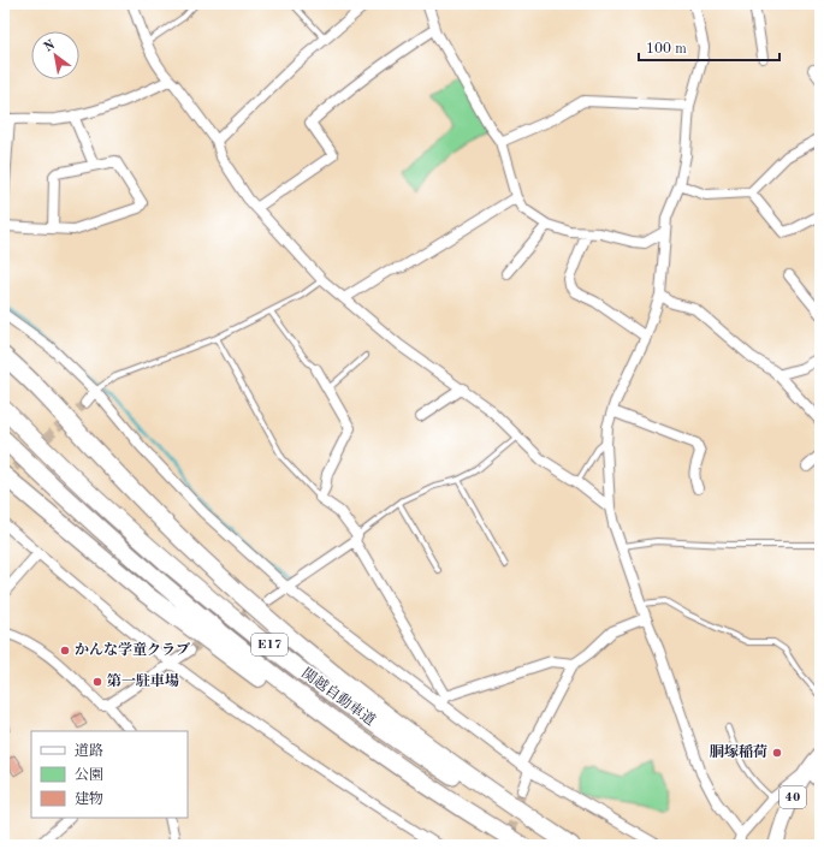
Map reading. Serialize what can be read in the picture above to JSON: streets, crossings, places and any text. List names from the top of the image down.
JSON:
{
  "streets": {
    "highway": ["E17", "関越自動車道"],
    "main road": ["40"]
  },
  "places": ["かんな学童クラブ", "第一駐車場", "胴塚稲荷"],
  "legend": ["道路", "公園", "建物"],
  "scale_bar": "100 m",
  "north": "top left"
}
